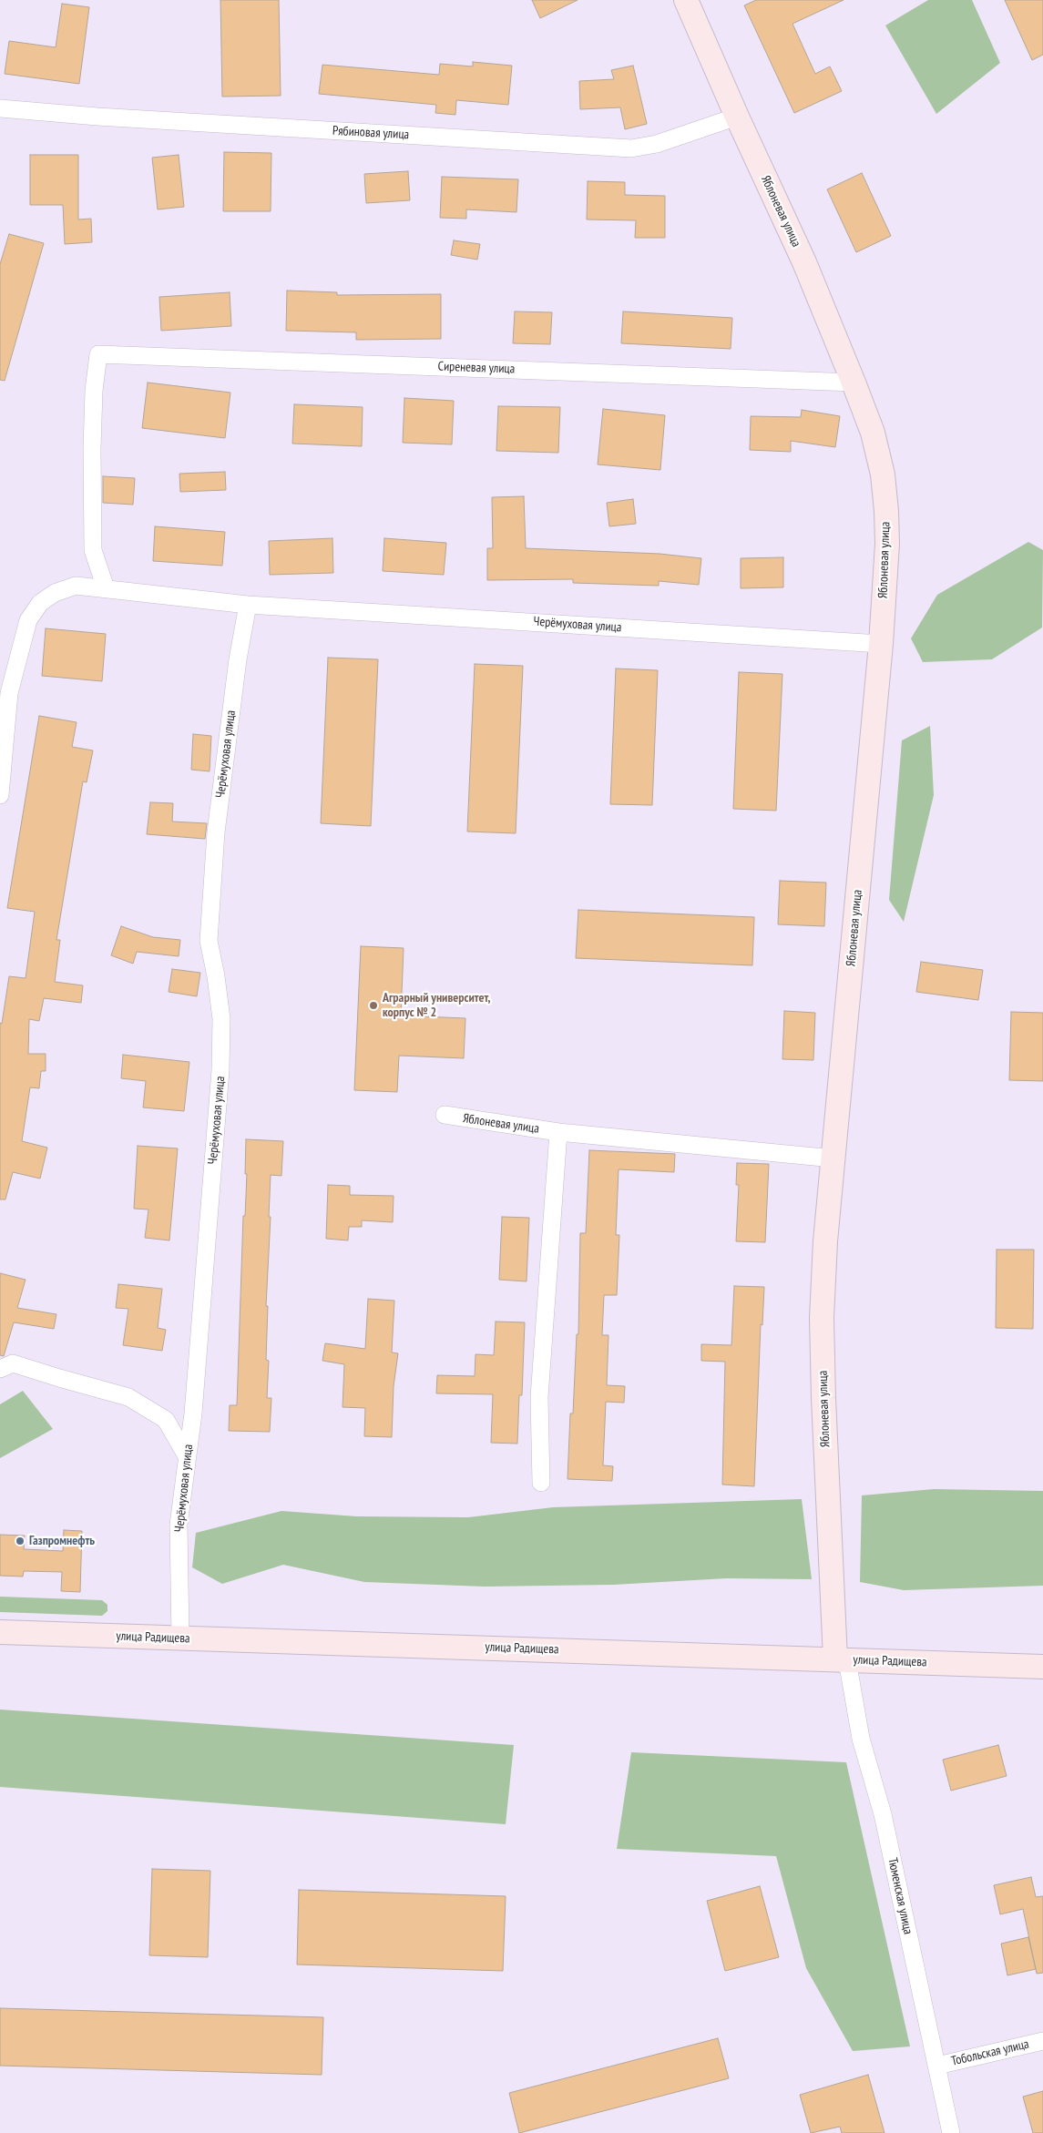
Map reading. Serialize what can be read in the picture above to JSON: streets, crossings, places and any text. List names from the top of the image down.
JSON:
{
  "streets": {
    "street": [
      "Рябиновая улица",
      "Яблоневая улица",
      "Сиреневая улица",
      "Черёмуховая улица",
      "улица Радищева",
      "Тюменская улица",
      "Тобольская улица"
    ]
  },
  "crossings": [
    ["Рябиновая улица", "Яблоневая улица"],
    ["Яблоневая улица", "Сиреневая улица"],
    ["Яблоневая улица", "Черёмуховая улица"],
    ["Яблоневая улица", "улица Радищева"],
    ["Яблоневая улица", "Тюменская улица"],
    ["Сиреневая улица", "Черёмуховая улица"],
    ["Черёмуховая улица", "улица Радищева"],
    ["улица Радищева", "Тюменская улица"],
    ["Тюменская улица", "Тобольская улица"]
  ],
  "places": ["Аграрный университет, корпус № 2", "Газпромнефть"]
}
